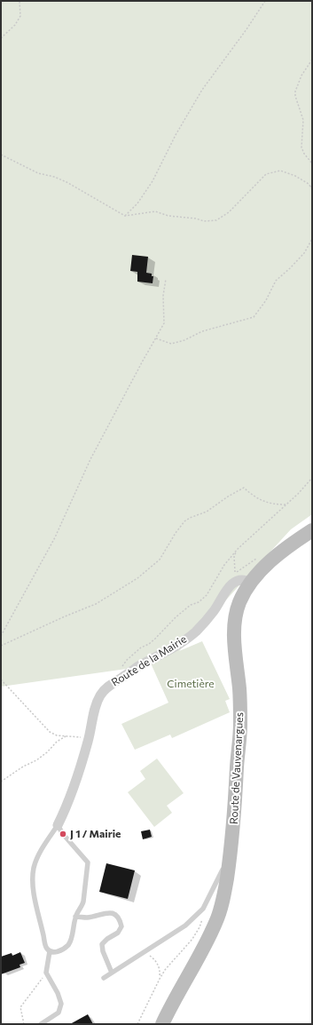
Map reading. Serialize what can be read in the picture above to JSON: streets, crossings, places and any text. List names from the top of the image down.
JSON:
{
  "streets": {
    "main road": ["Route de Vauvenargues"],
    "street": ["Route de la Mairie"]
  },
  "crossings": [
    ["Route de la Mairie", "Route de Vauvenargues"]
  ],
  "parks": ["Cimetière"],
  "places": ["J 1 / Mairie"]
}
